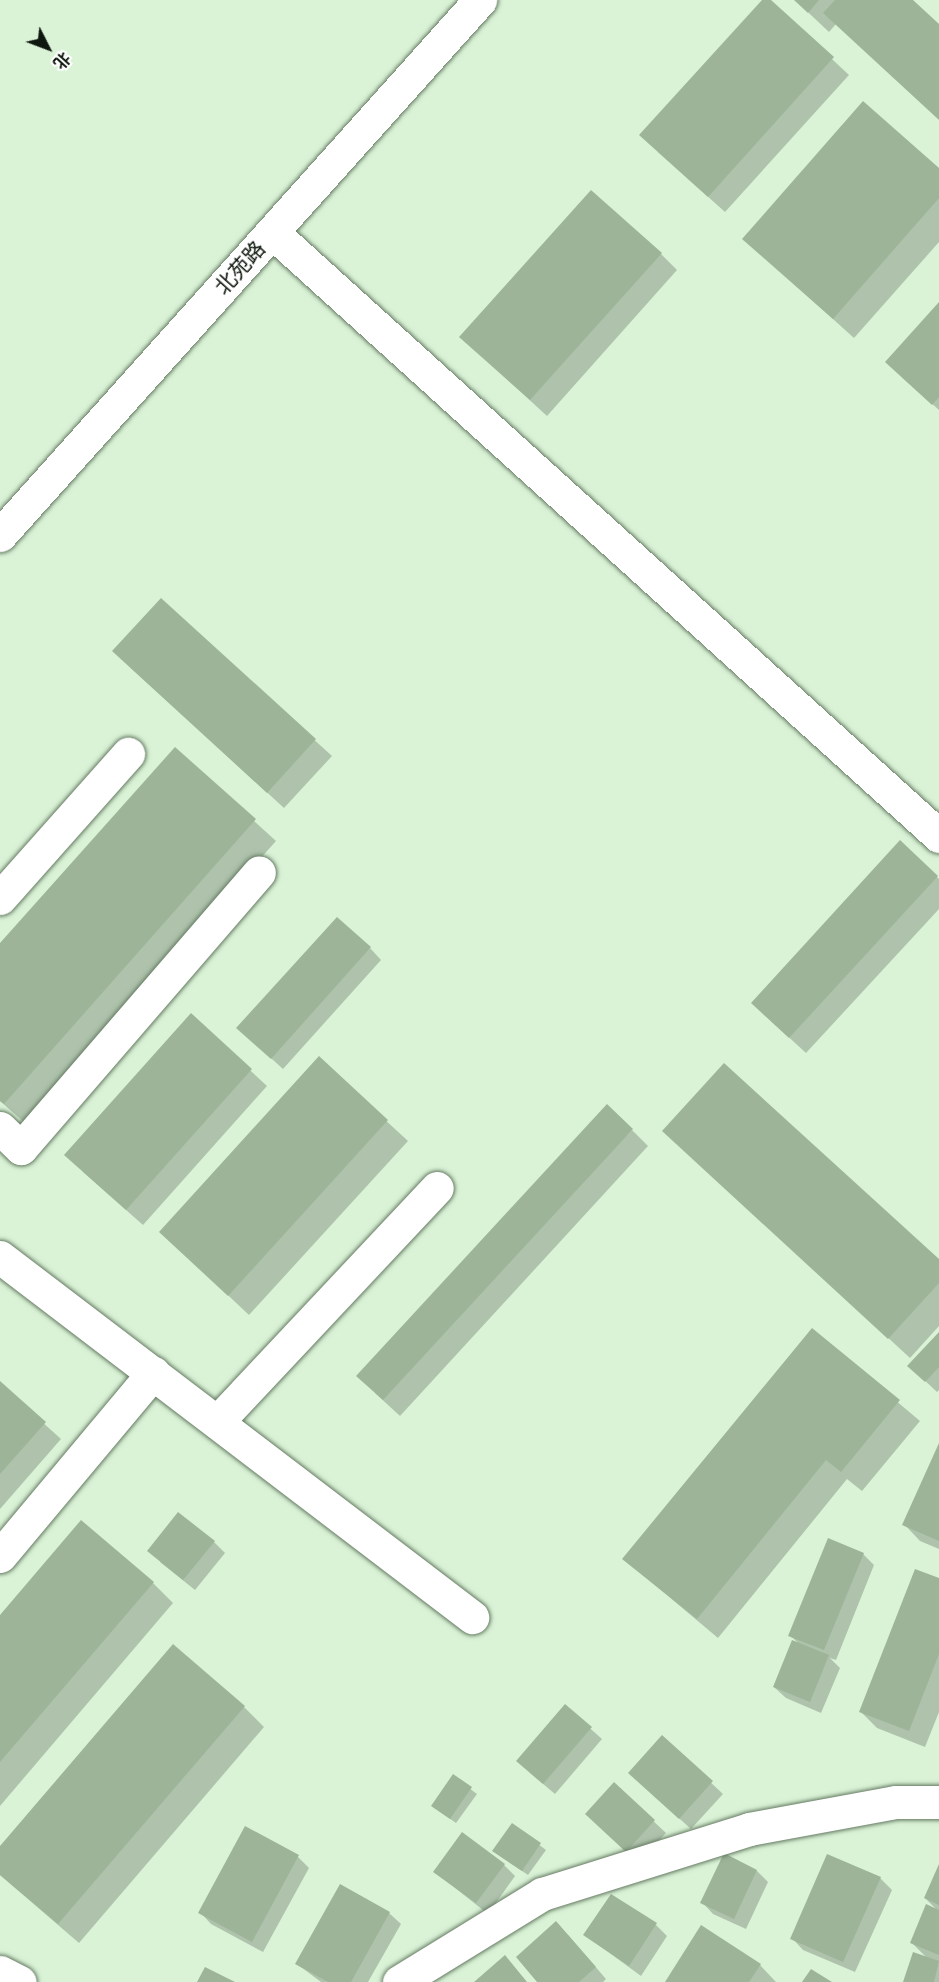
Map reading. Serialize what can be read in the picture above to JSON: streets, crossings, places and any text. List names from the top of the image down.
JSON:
{
  "streets": {
    "street": ["北苑路"]
  },
  "north": "bottom right"
}
